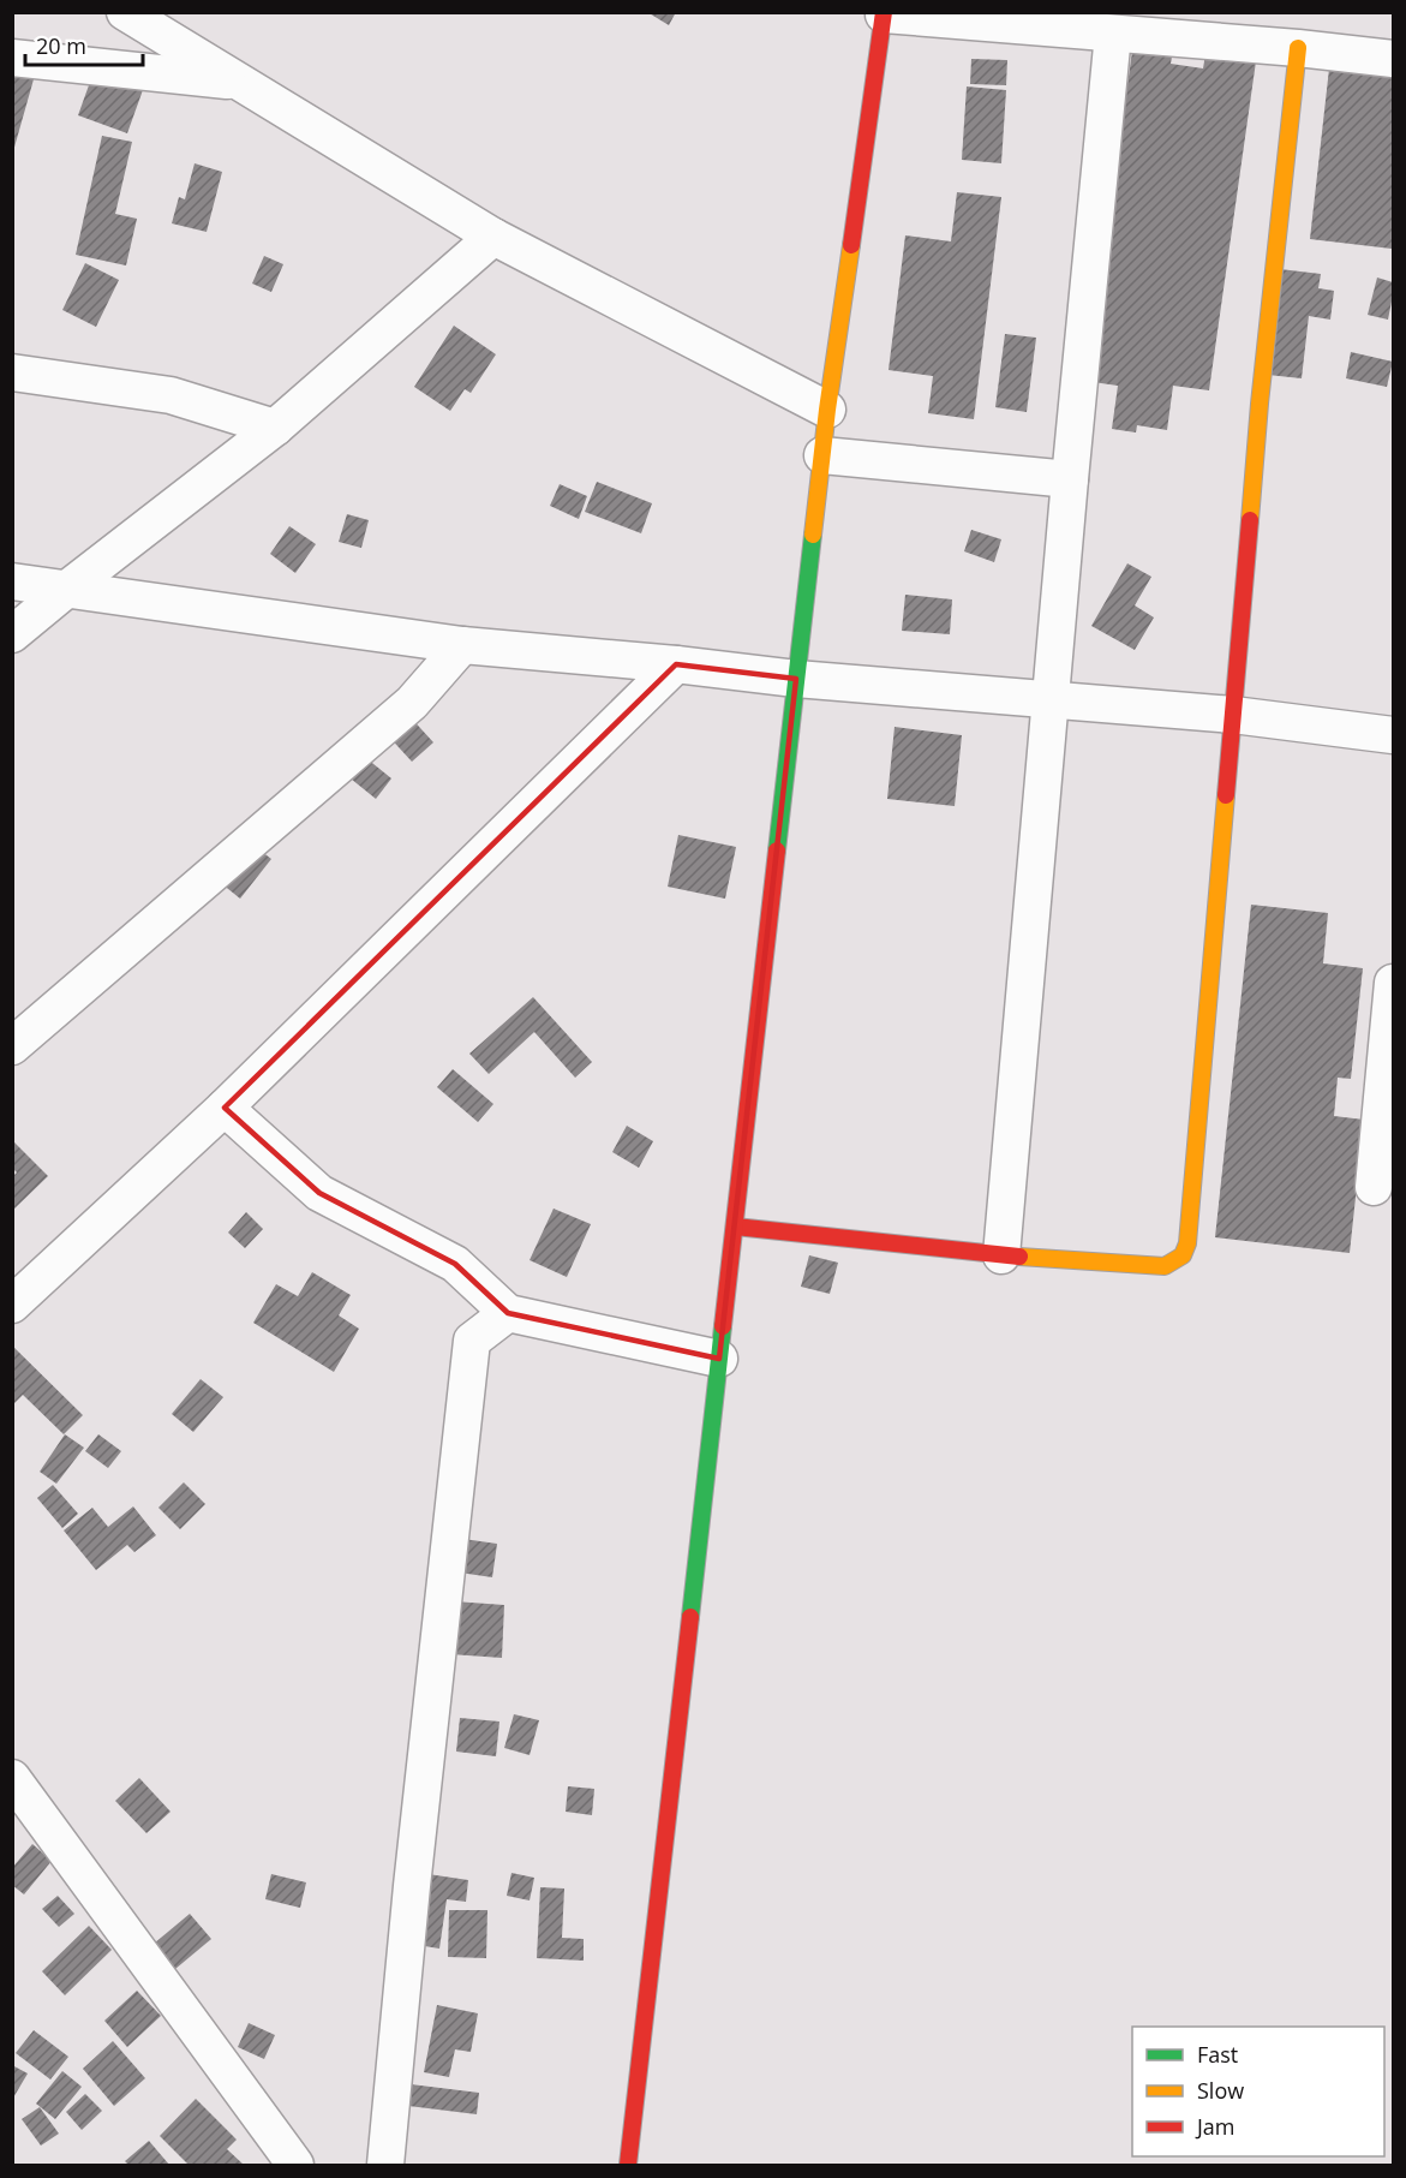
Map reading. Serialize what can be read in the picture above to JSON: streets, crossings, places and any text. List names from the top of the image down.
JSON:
{
  "legend": ["Fast", "Slow", "Jam"],
  "scale_bar": "20 m"
}
